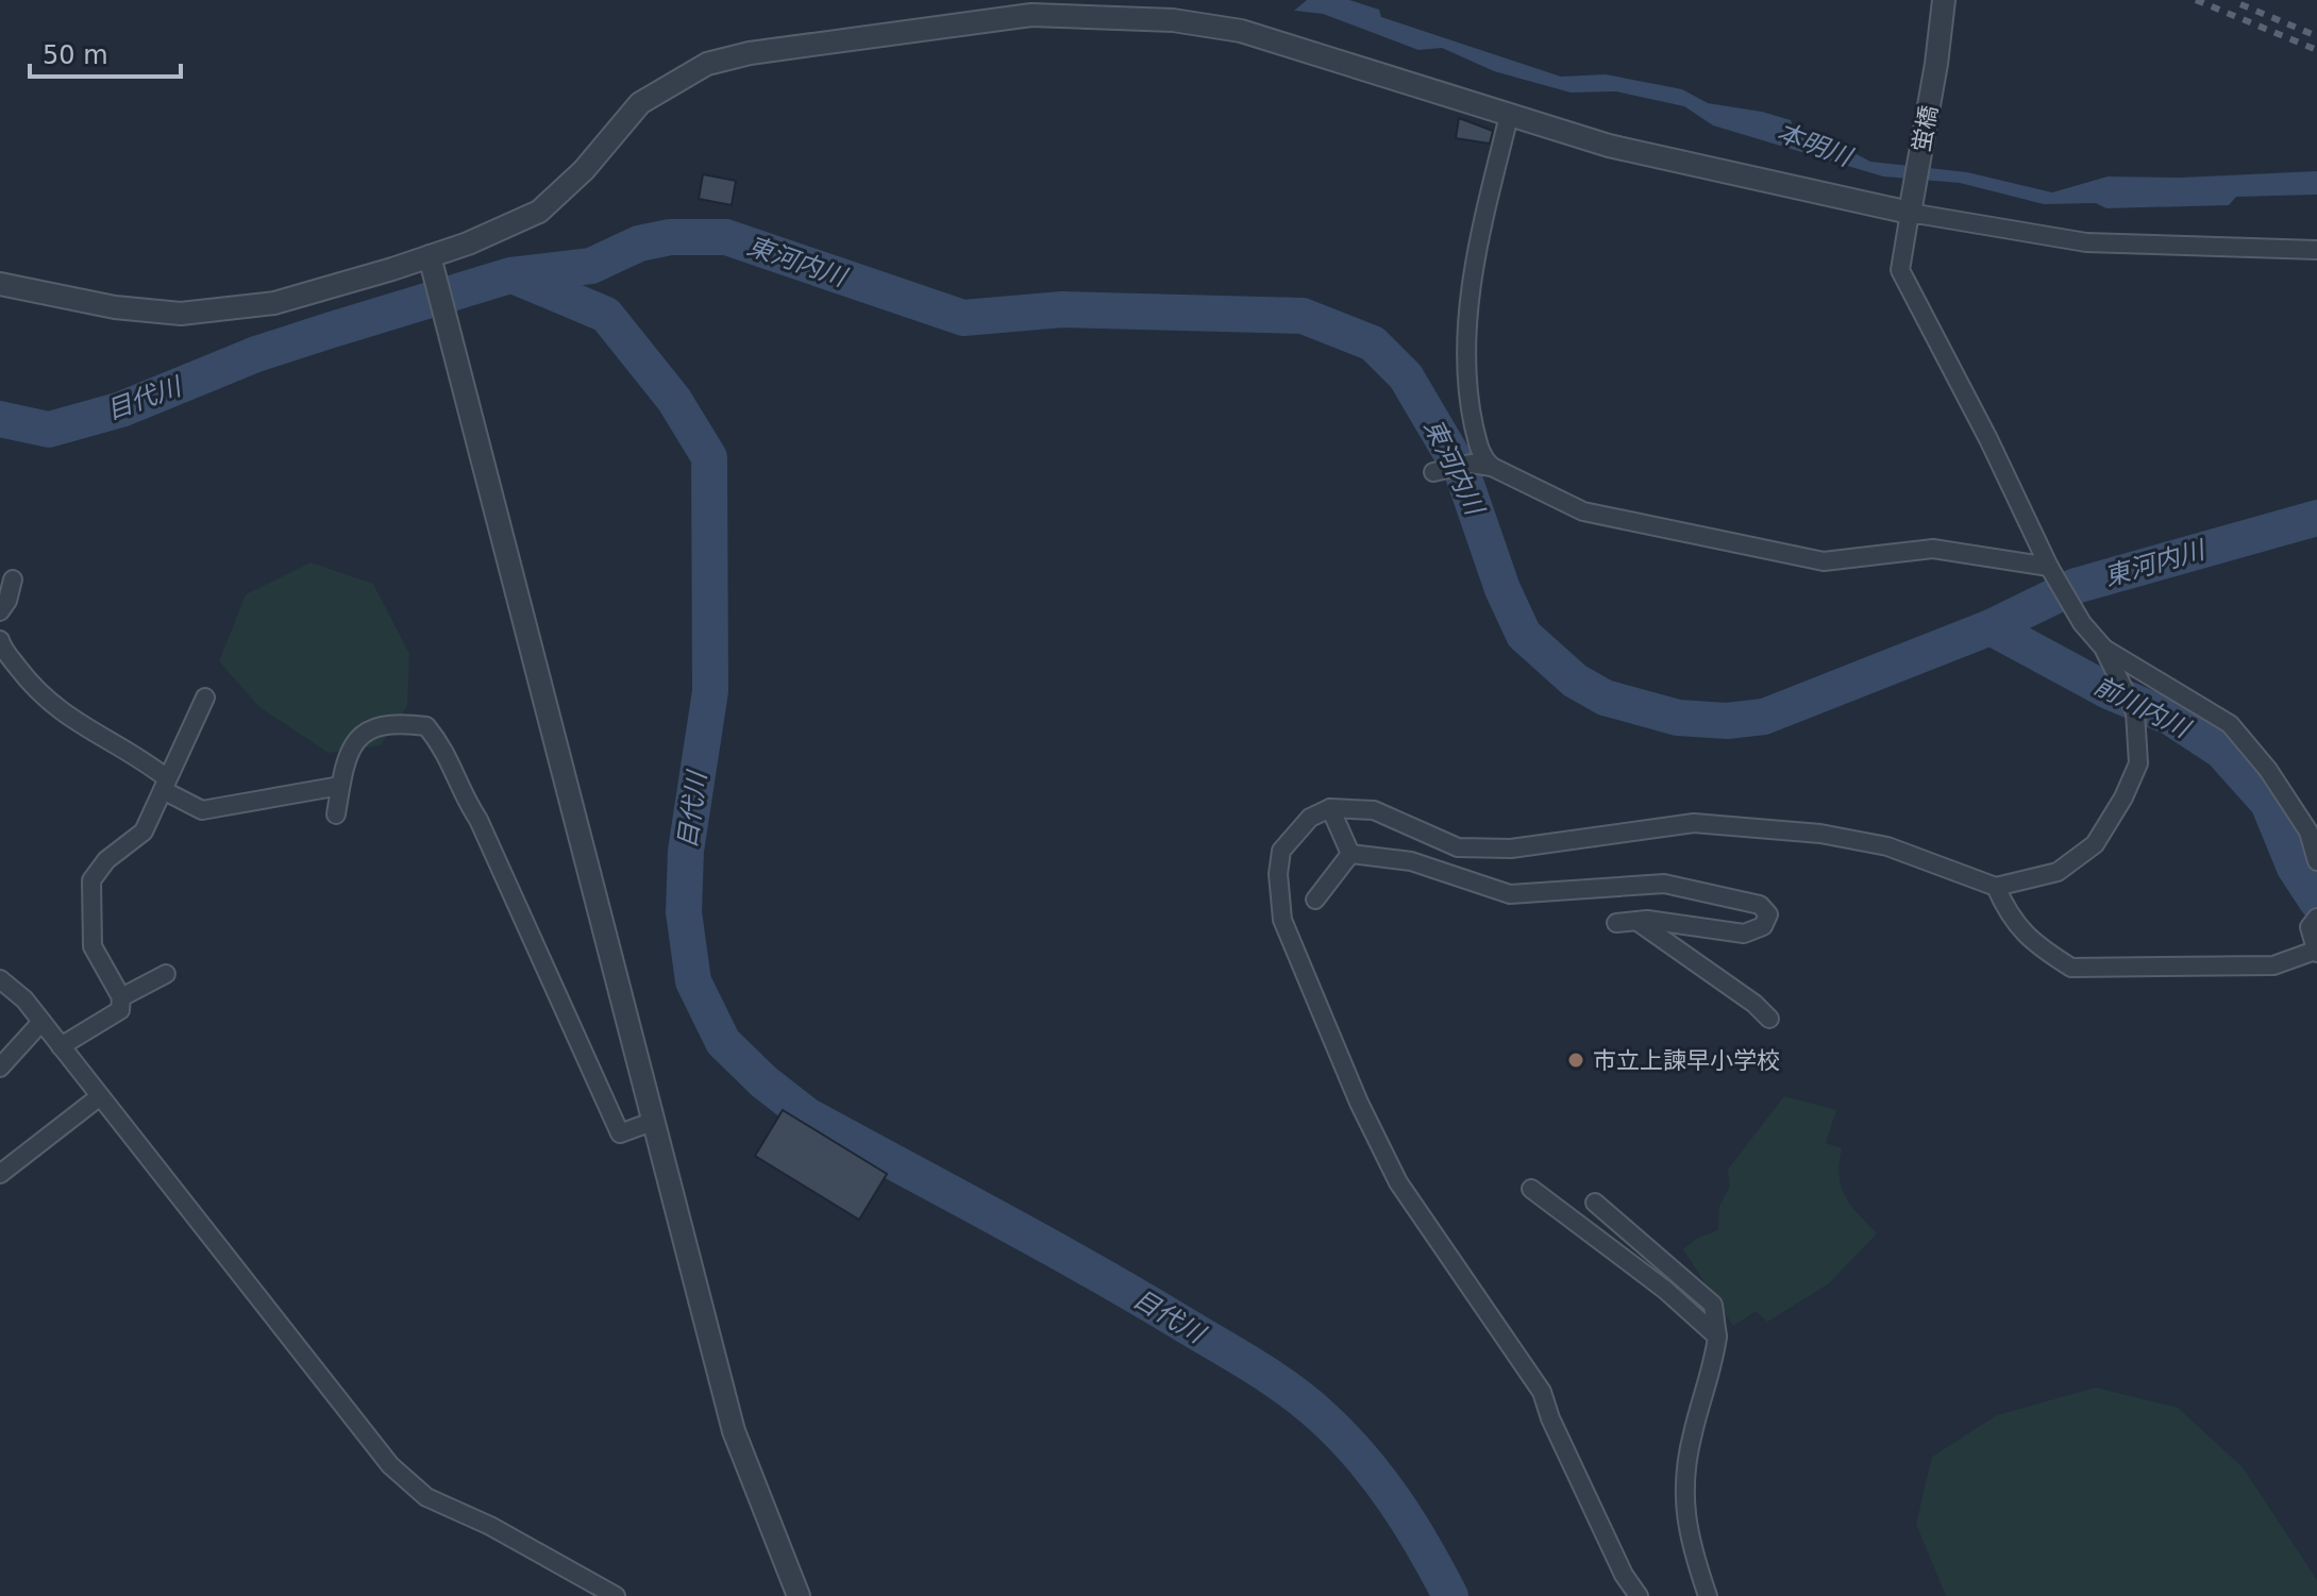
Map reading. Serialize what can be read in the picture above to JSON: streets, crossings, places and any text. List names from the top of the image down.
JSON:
{
  "streets": {
    "street": ["蛍橋"]
  },
  "water": [
    "本明川",
    "東河内川",
    "目代川",
    "前川内川"
  ],
  "places": ["市立上諫早小学校"],
  "scale_bar": "50 m"
}
